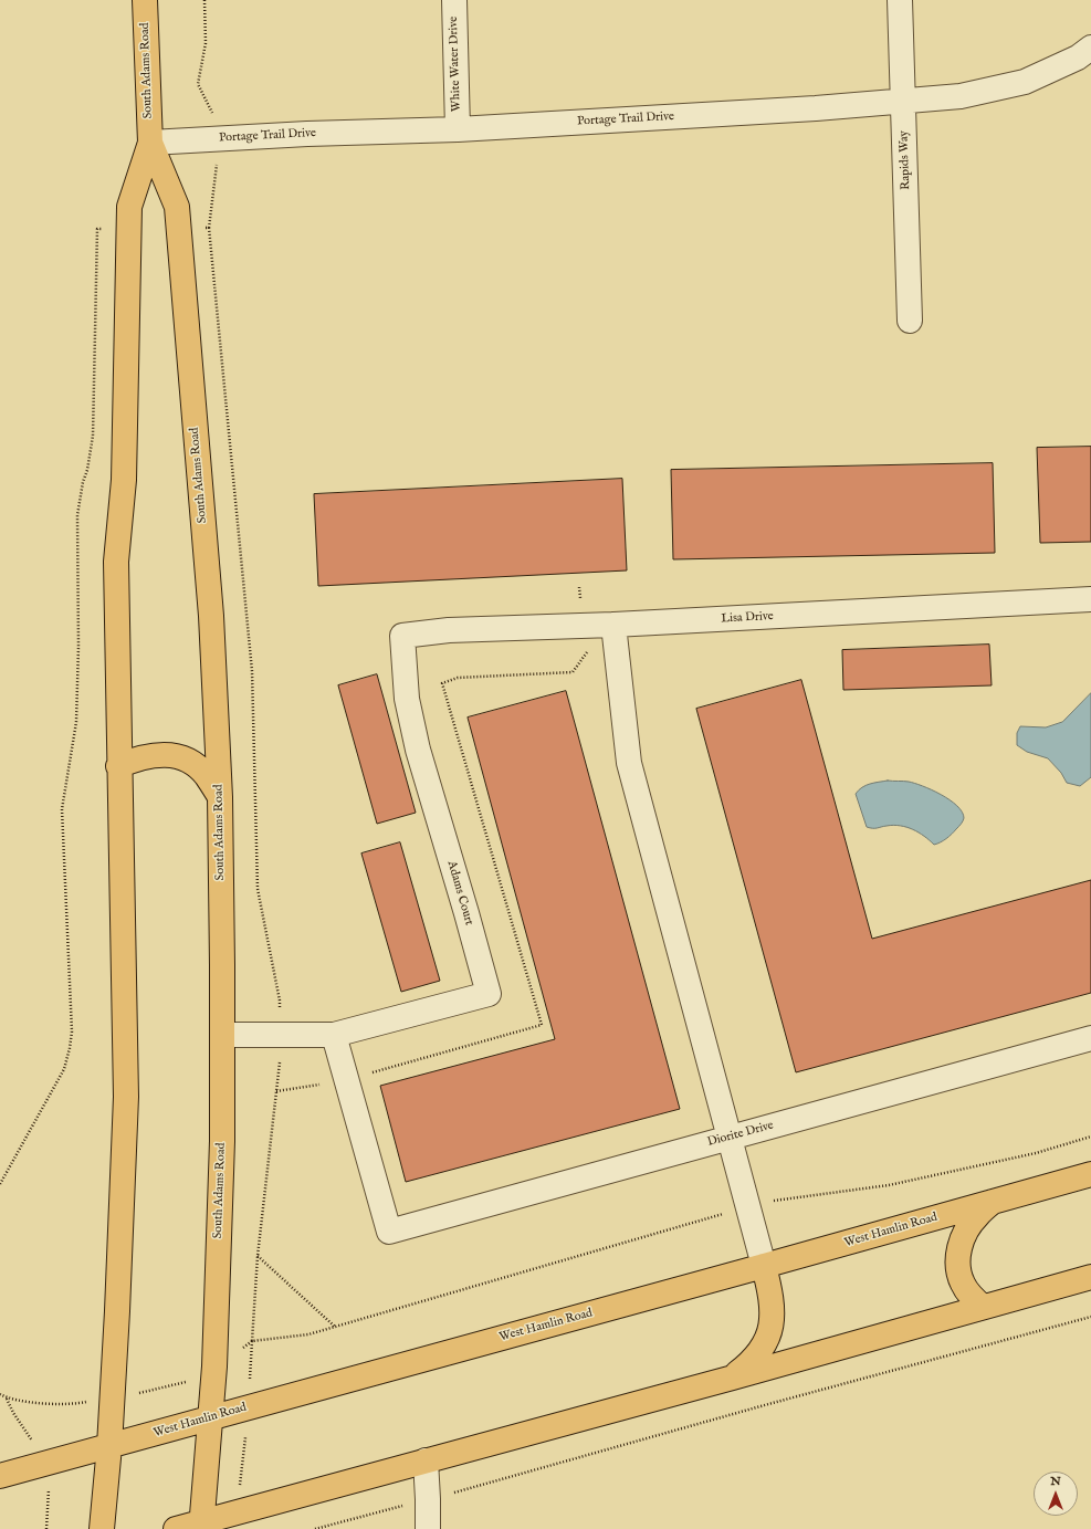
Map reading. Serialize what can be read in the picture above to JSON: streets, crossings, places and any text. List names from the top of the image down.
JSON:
{
  "streets": {
    "main road": ["South Adams Road", "West Hamlin Road"],
    "street": [
      "White Water Drive",
      "Portage Trail Drive",
      "Rapids Way",
      "Lisa Drive",
      "Adams Court",
      "Diorite Drive"
    ]
  },
  "crossings": [
    ["White Water Drive", "Portage Trail Drive"],
    ["South Adams Road", "Portage Trail Drive"],
    ["South Adams Road", "Adams Court"],
    ["South Adams Road", "West Hamlin Road"],
    ["Portage Trail Drive", "Rapids Way"],
    ["Lisa Drive", "Adams Court"],
    ["Adams Court", "Diorite Drive"]
  ],
  "north": "top"
}
